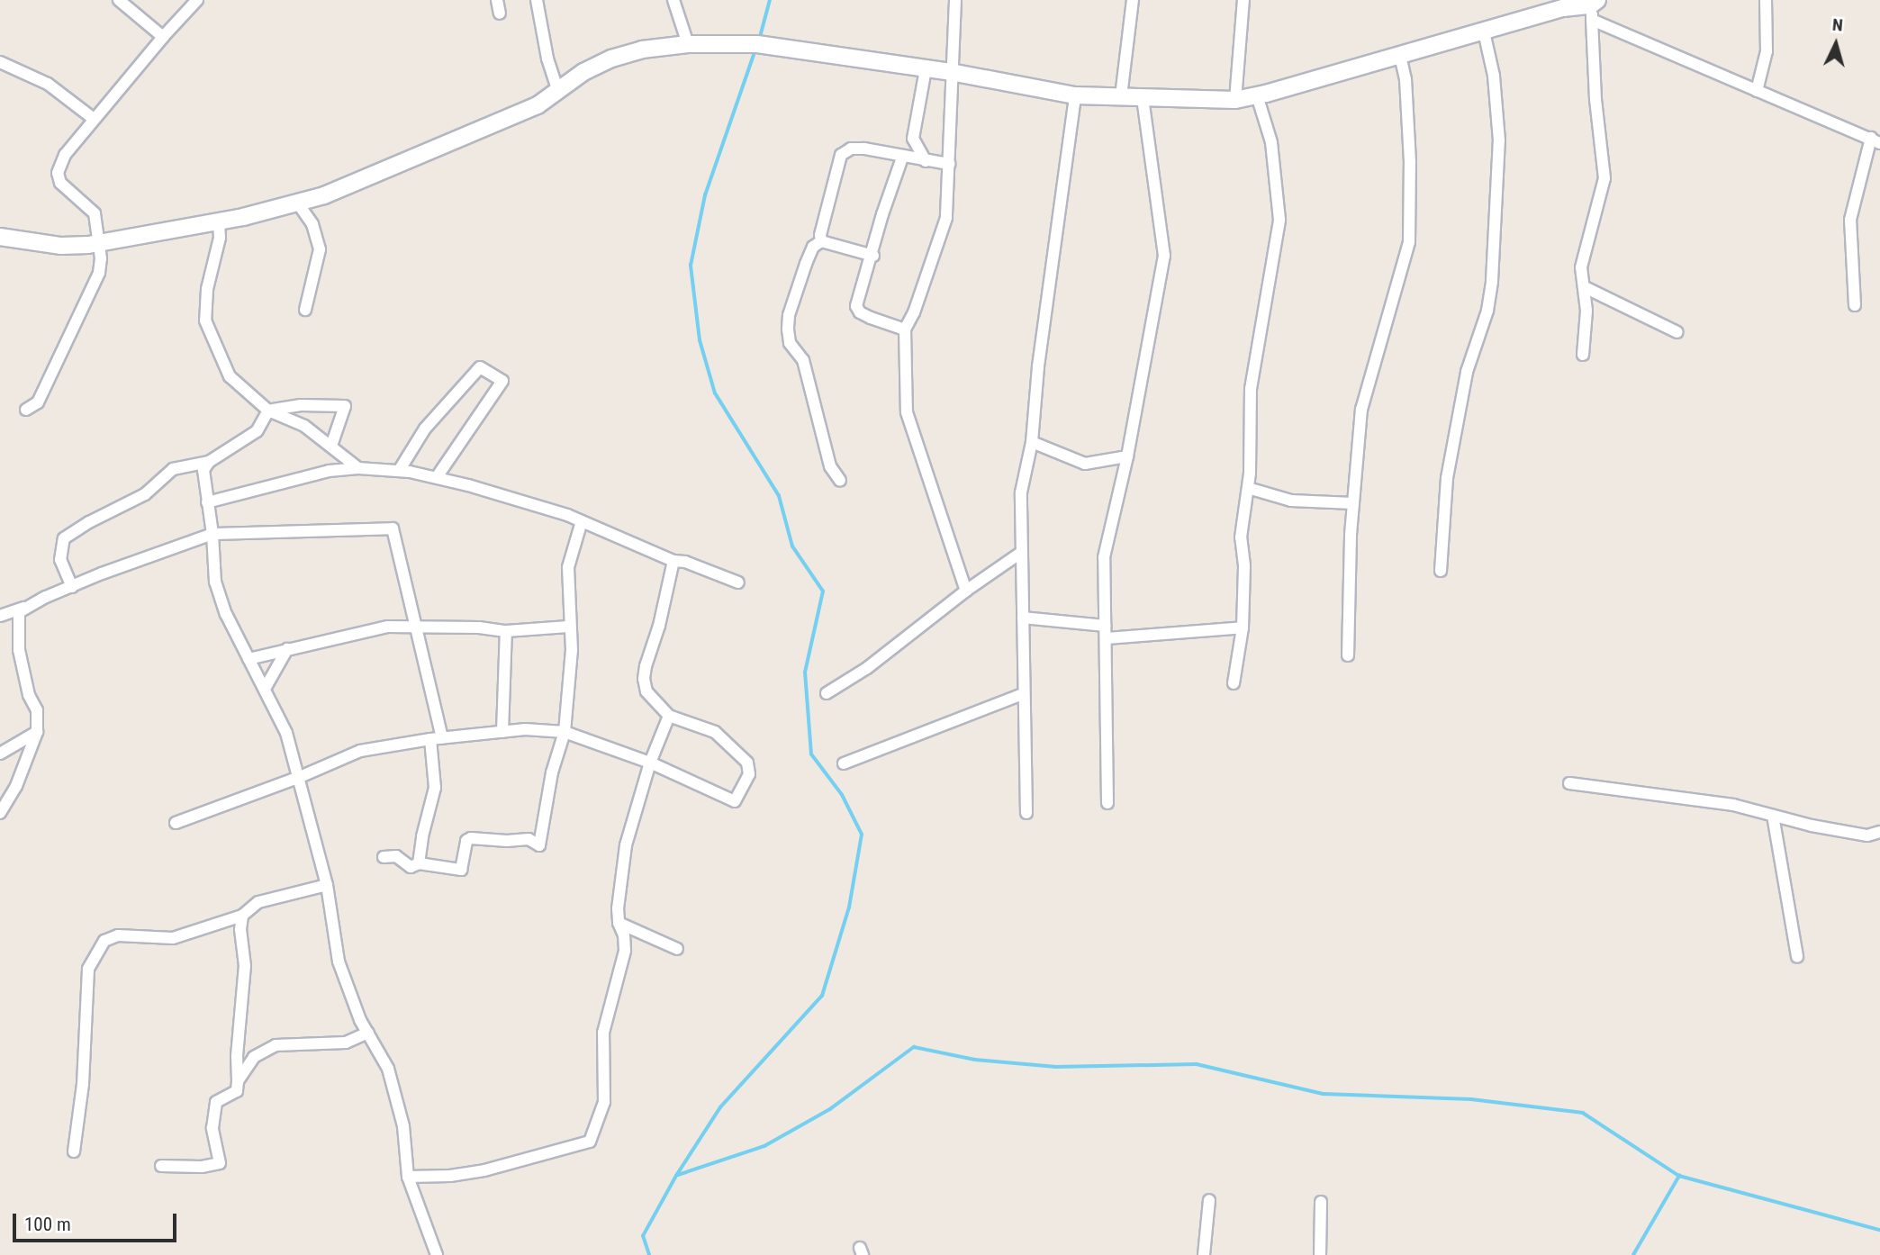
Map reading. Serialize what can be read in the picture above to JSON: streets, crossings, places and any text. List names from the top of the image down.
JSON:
{
  "scale_bar": "100 m",
  "north": "top"
}
